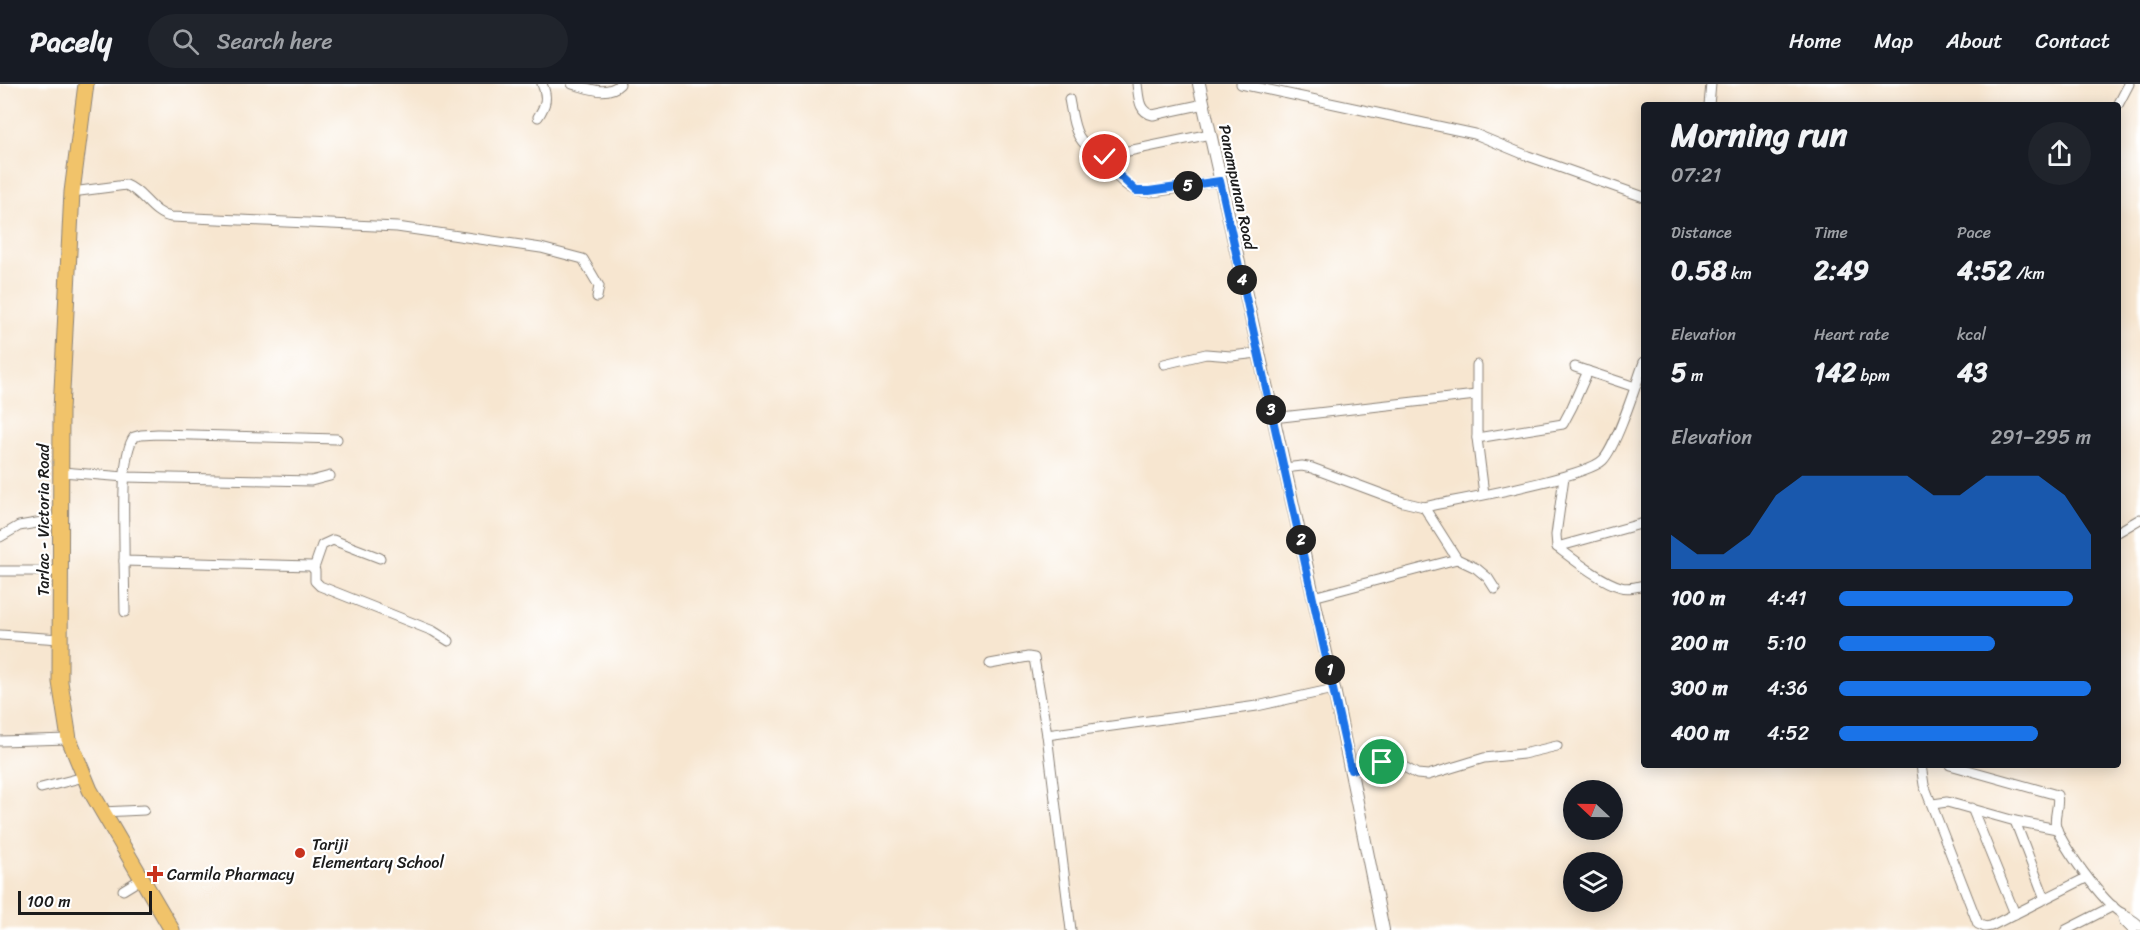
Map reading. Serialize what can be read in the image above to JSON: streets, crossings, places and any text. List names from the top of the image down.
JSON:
{
  "streets": {
    "main road": ["Tarlac - Victoria Road"],
    "street": ["Panampunan Road"]
  },
  "places": {
    "other": ["Tariji Elementary School"],
    "health": ["Carmila Pharmacy"]
  },
  "scale_bar": "100 m",
  "north": "left",
  "page": {
    "header": "Pacely",
    "search": "Search here",
    "nav": [
      "Home",
      "Map",
      "About",
      "Contact"
    ],
    "heading": ["Morning run", "07:21"],
    "pins": [
      "5",
      "4",
      "3",
      "2",
      "1"
    ],
    "stats": [
      ["Distance", "0.58 km"],
      ["Time", "2:49"],
      ["Pace", "4:52 /km"],
      ["Elevation", "5 m"],
      ["Heart rate", "142 bpm"],
      ["kcal", "43"]
    ],
    "chart": ["Elevation", "291–295 m"],
    "list": [
      {
        "name": "100 m",
        "note": "4:41"
      },
      {
        "name": "200 m",
        "note": "5:10"
      },
      {
        "name": "300 m",
        "note": "4:36"
      },
      {
        "name": "400 m",
        "note": "4:52"
      }
    ],
    "scale": "100 m"
  }
}
